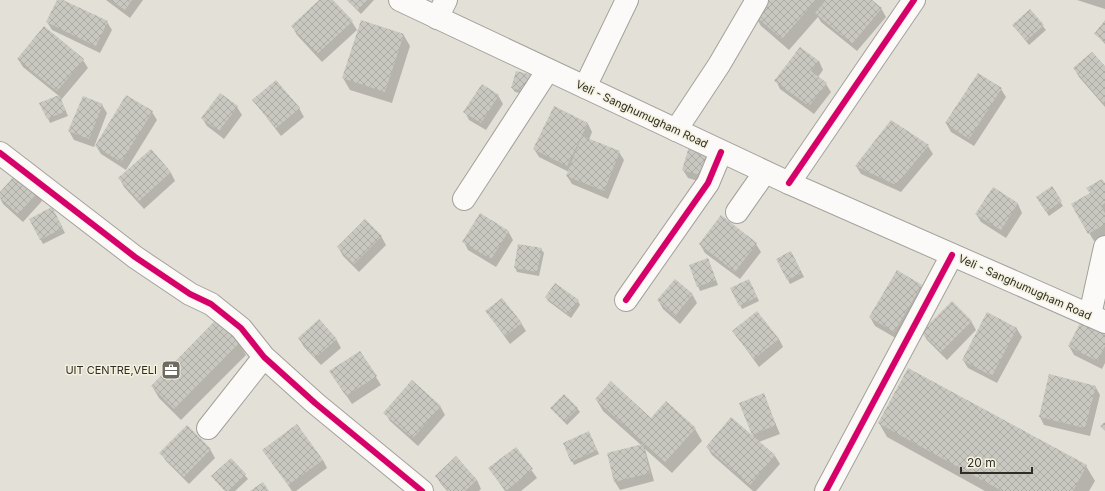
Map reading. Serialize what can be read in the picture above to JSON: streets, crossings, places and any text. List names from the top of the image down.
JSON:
{
  "streets": {
    "street": ["Veli - Sanghumugham Road"]
  },
  "places": {
    "office": ["UIT CENTRE,VELI"]
  },
  "scale_bar": "20 m"
}
